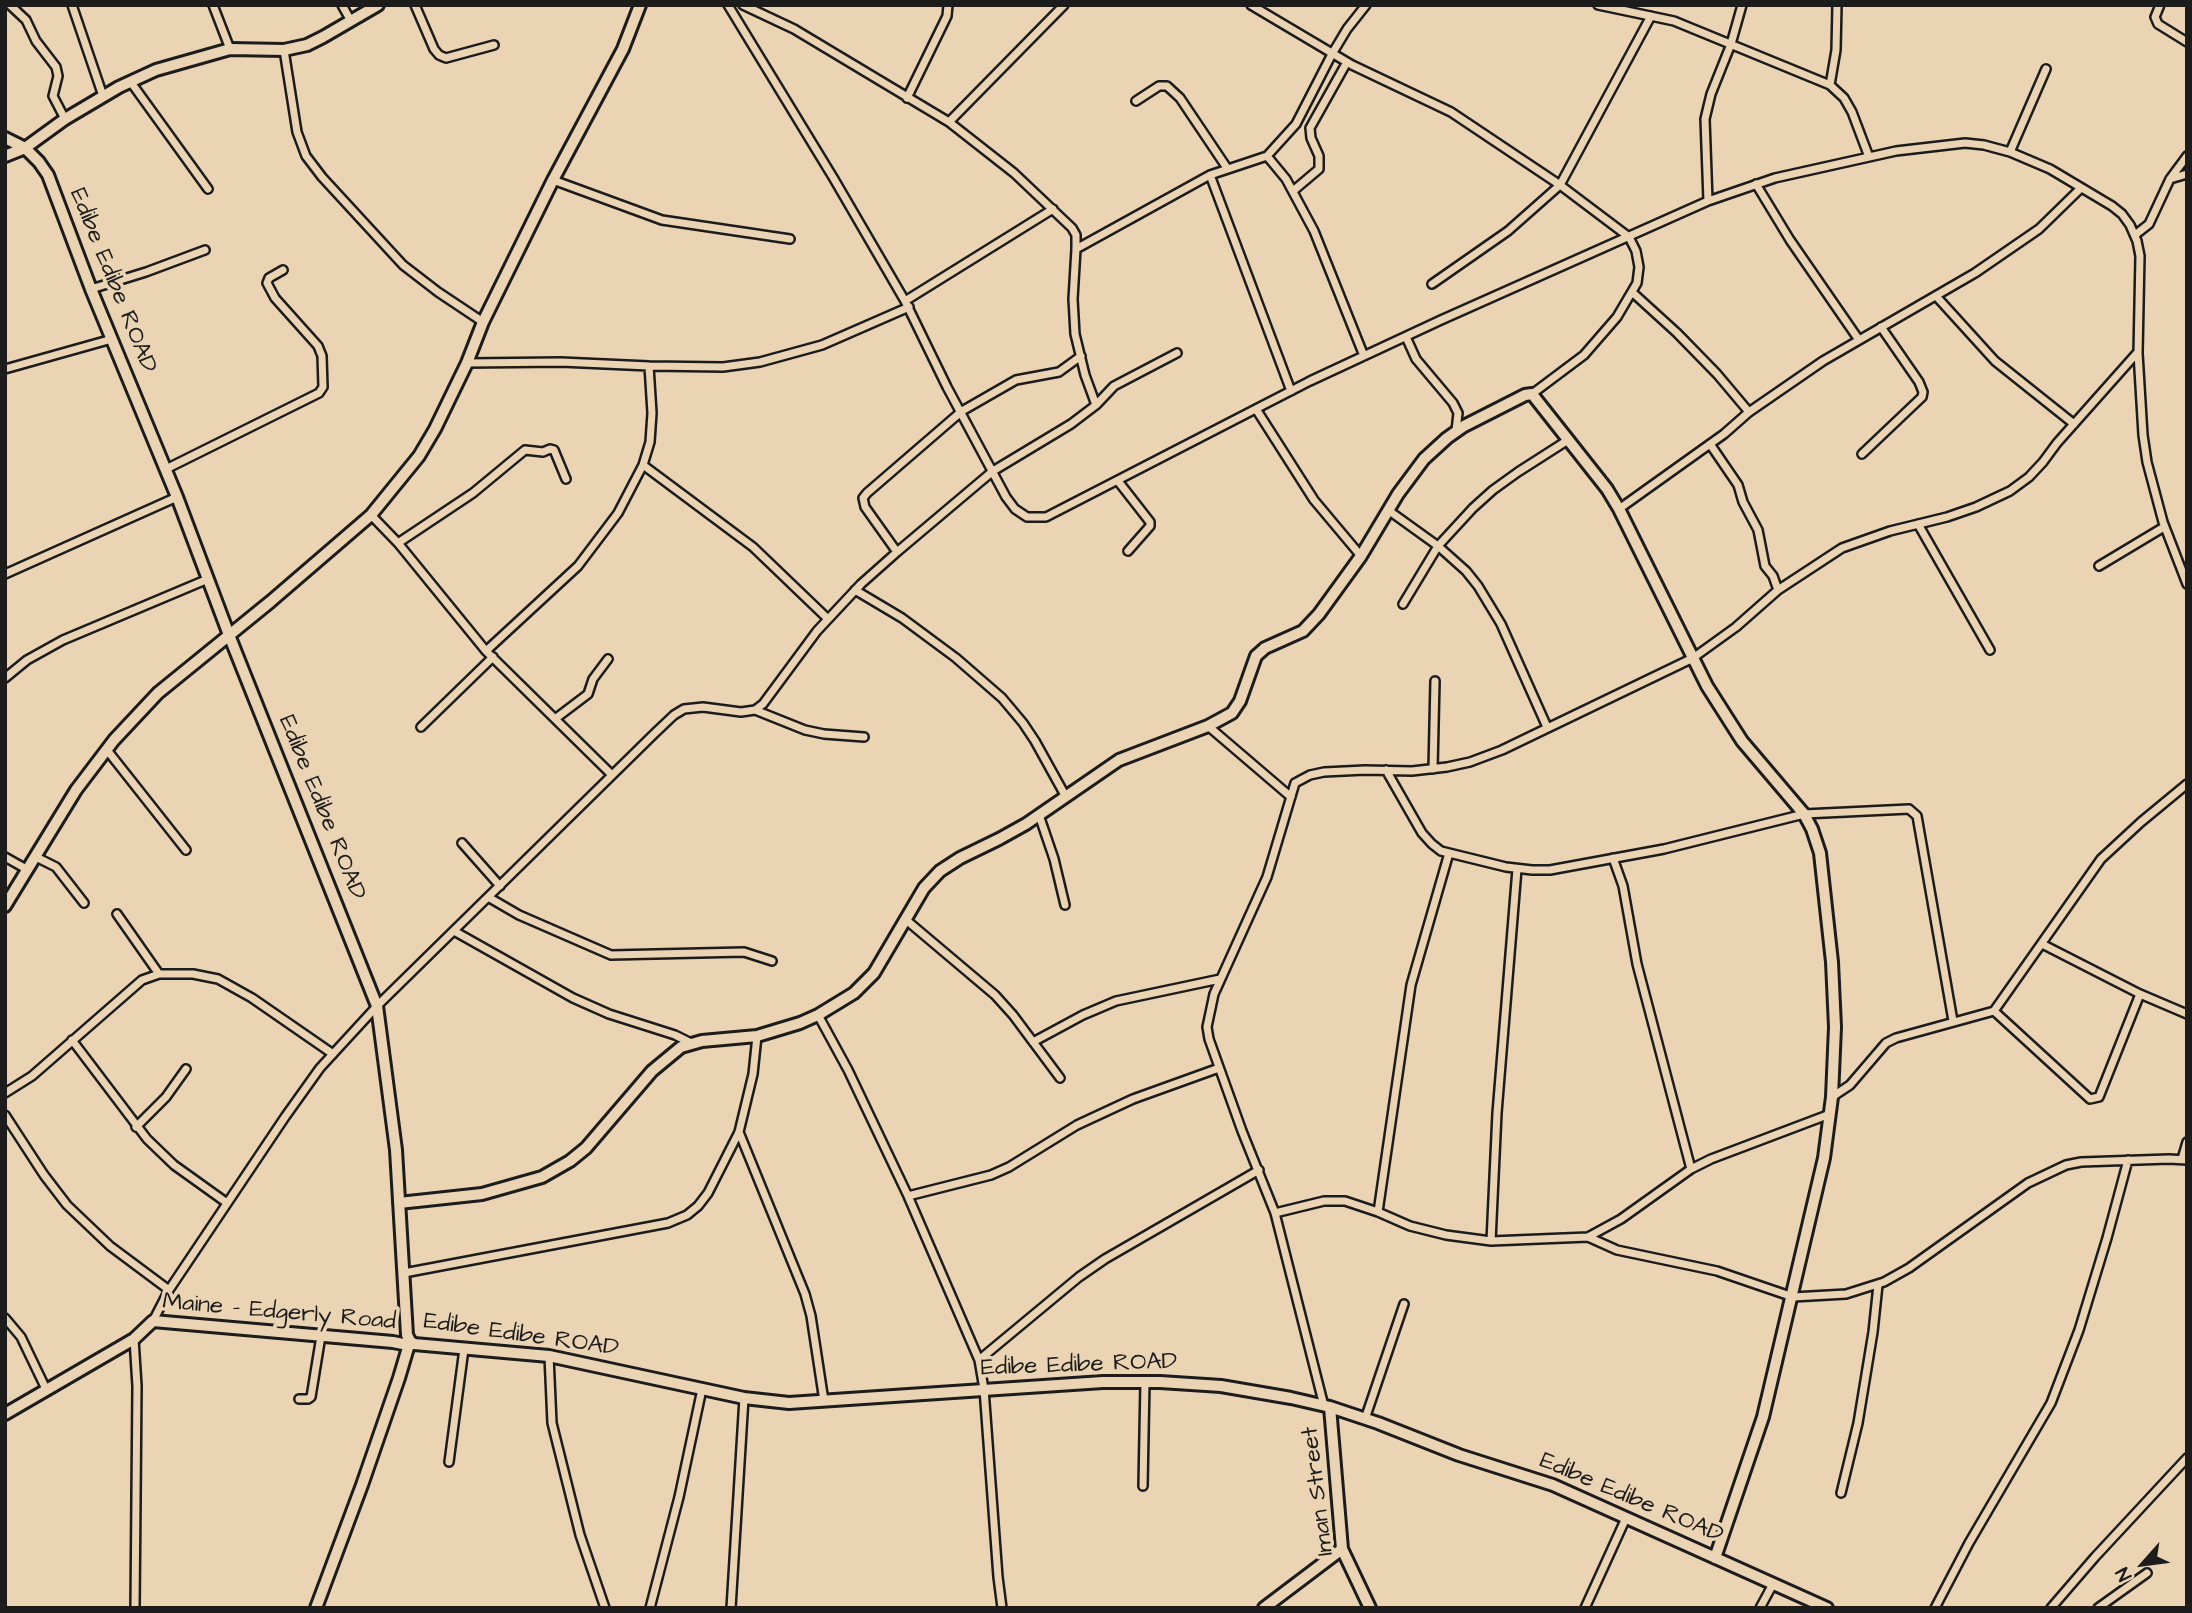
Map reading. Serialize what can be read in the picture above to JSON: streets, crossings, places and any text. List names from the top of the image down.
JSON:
{
  "streets": {
    "street": ["Edibe Edibe ROAD", "Maine - Edgerly Road", "Iman Street"]
  },
  "crossings": [
    ["Edibe Edibe ROAD", "Maine - Edgerly Road"],
    ["Edibe Edibe ROAD", "Iman Street"]
  ],
  "north": "bottom left"
}
